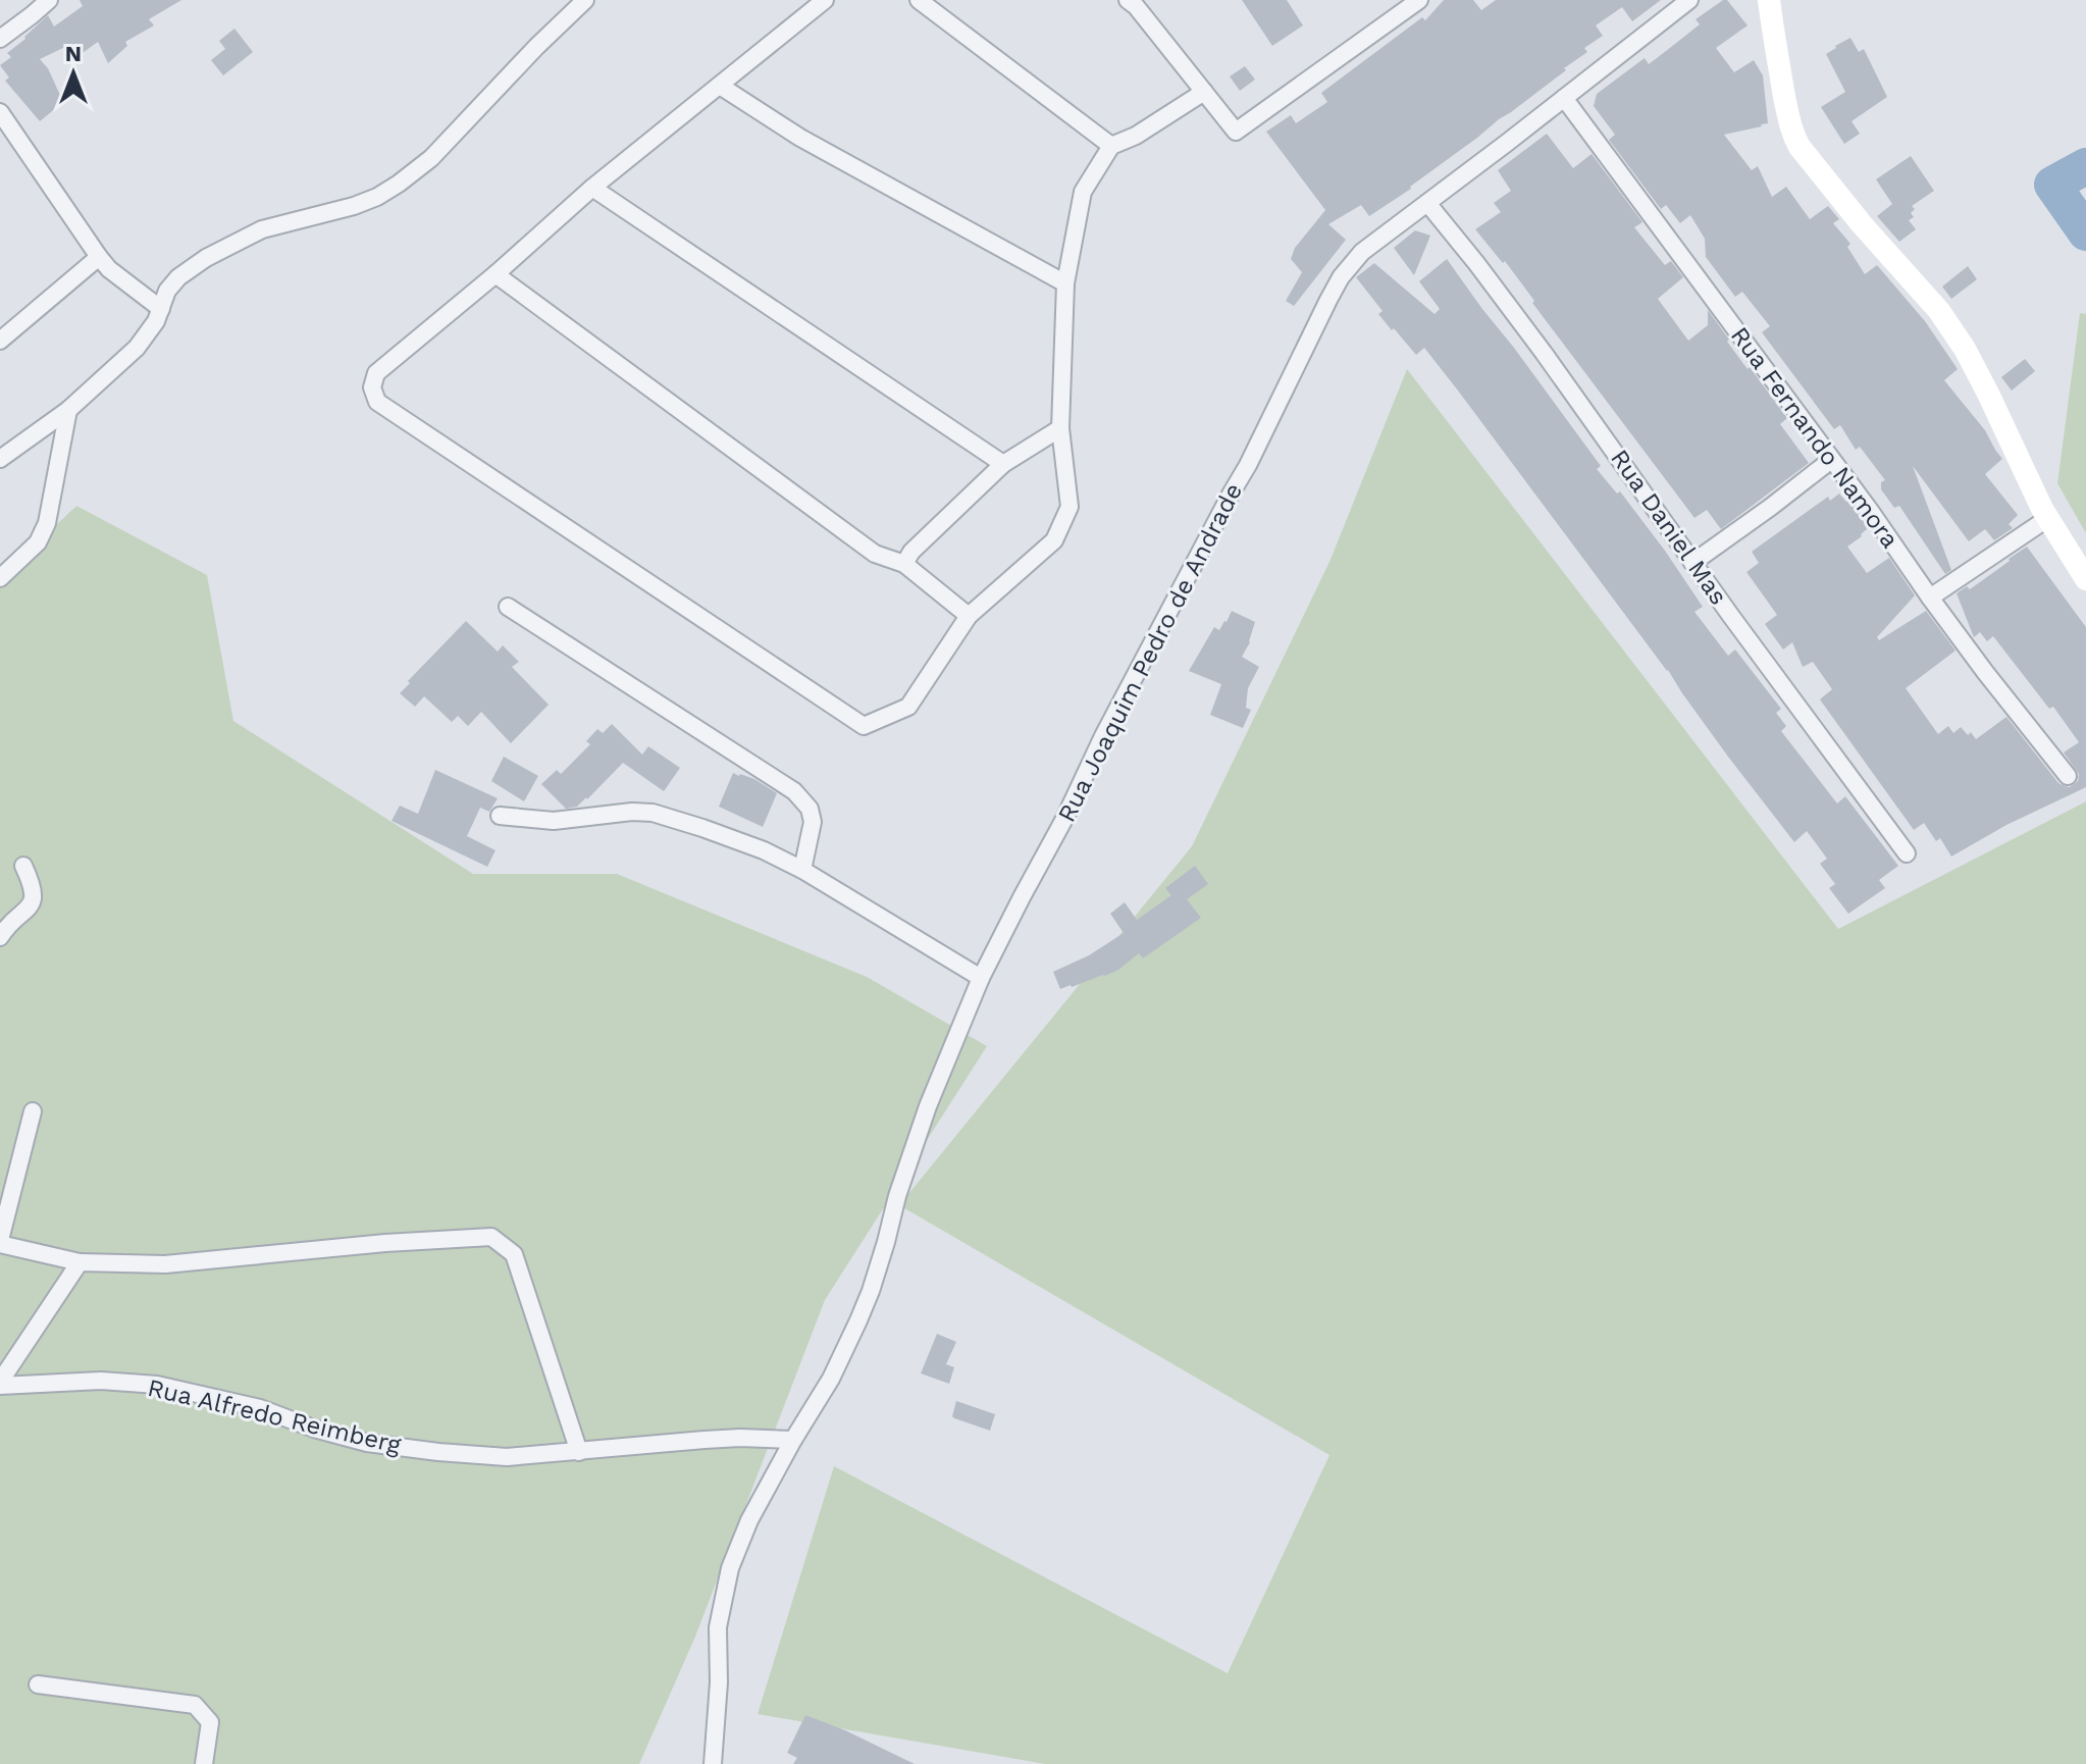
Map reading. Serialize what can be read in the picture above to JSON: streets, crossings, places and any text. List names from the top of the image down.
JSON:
{
  "streets": {
    "street": [
      "Rua Fernando Namora",
      "Rua Daniel Mas",
      "Rua Joaquim Pedro de Andrade",
      "Rua Alfredo Reimberg"
    ]
  },
  "crossings": [
    ["Rua Fernando Namora", "Rua Joaquim Pedro de Andrade"],
    ["Rua Daniel Mas", "Rua Joaquim Pedro de Andrade"],
    ["Rua Joaquim Pedro de Andrade", "Rua Alfredo Reimberg"]
  ],
  "north": "top"
}
